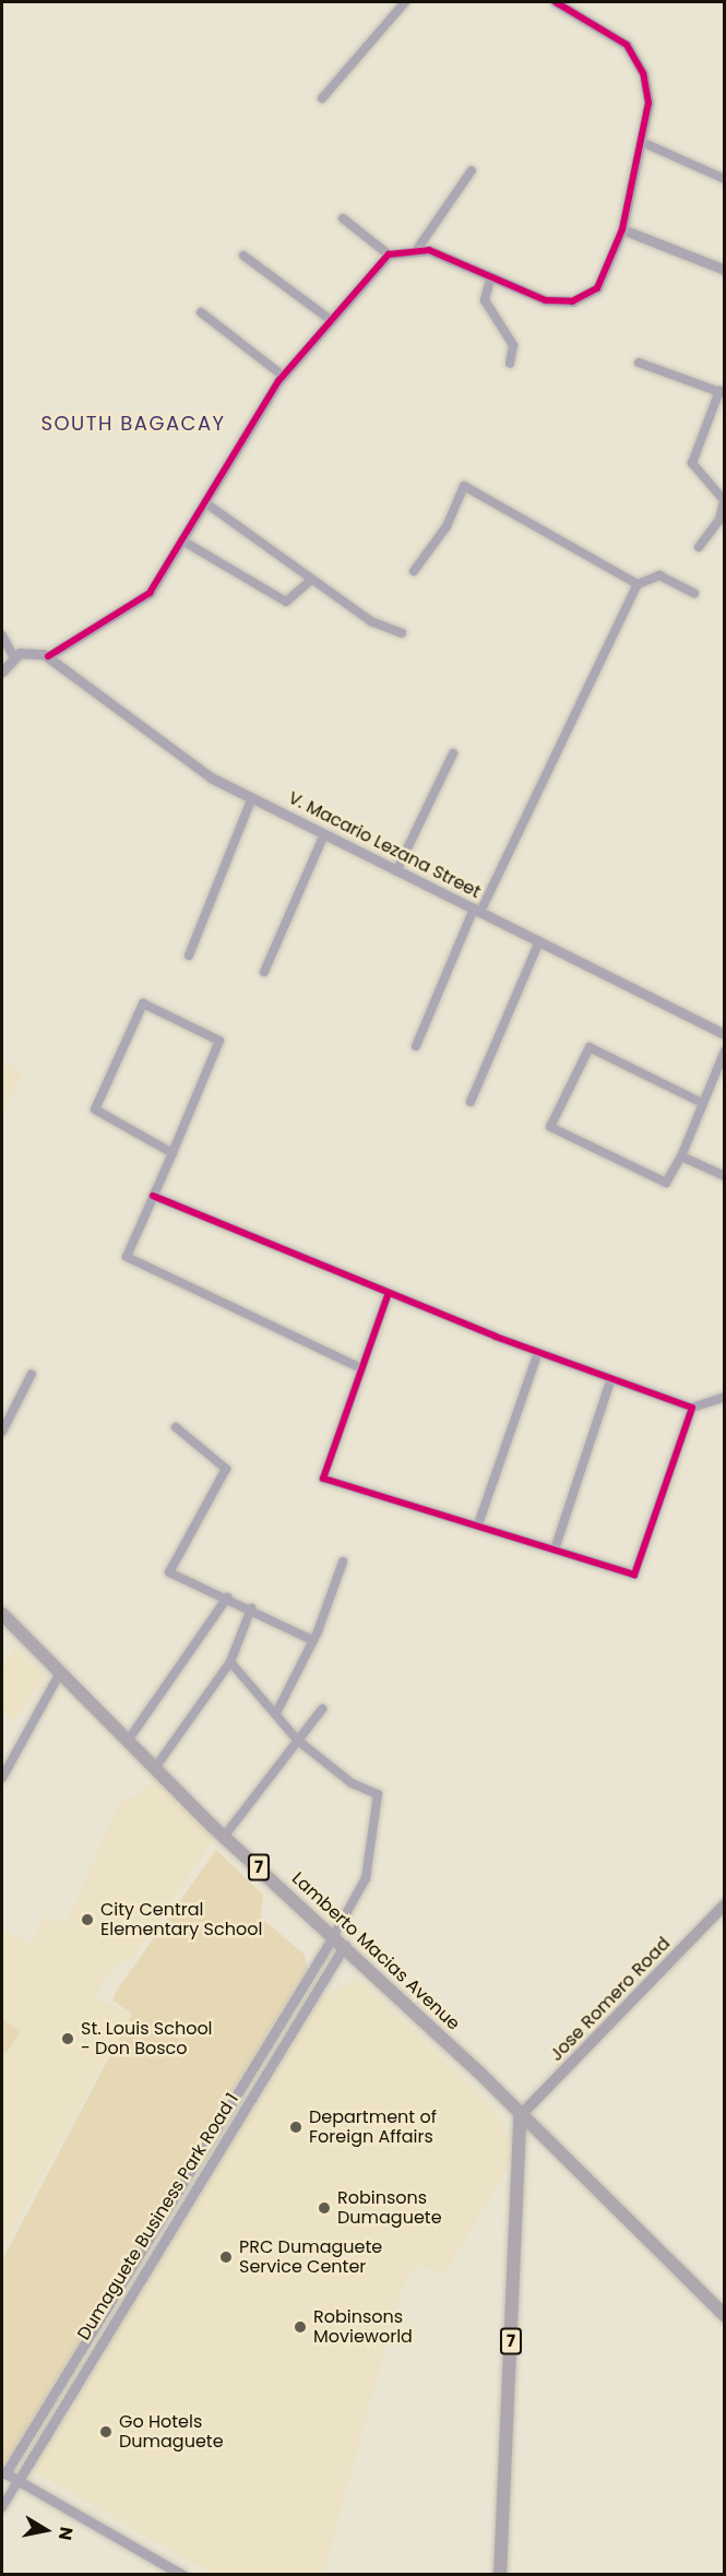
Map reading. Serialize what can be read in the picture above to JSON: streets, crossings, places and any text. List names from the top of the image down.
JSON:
{
  "streets": {
    "main road": ["7", "Lamberto Macias Avenue", "Jose Romero Road"],
    "street": ["V. Macario Lezana Street", "Dumaguete Business Park Road 1"]
  },
  "crossings": [
    ["7", "Lamberto Macias Avenue"],
    ["7", "Jose Romero Road"],
    ["Lamberto Macias Avenue", "Jose Romero Road"],
    ["Lamberto Macias Avenue", "Dumaguete Business Park Road 1"]
  ],
  "districts": ["SOUTH BAGACAY"],
  "places": [
    "City Central Elementary School",
    "St. Louis School - Don Bosco",
    "Department of Foreign Affairs",
    "Robinsons Dumaguete",
    "PRC Dumaguete Service Center",
    "Robinsons Movieworld",
    "Go Hotels Dumaguete"
  ],
  "north": "right"
}
